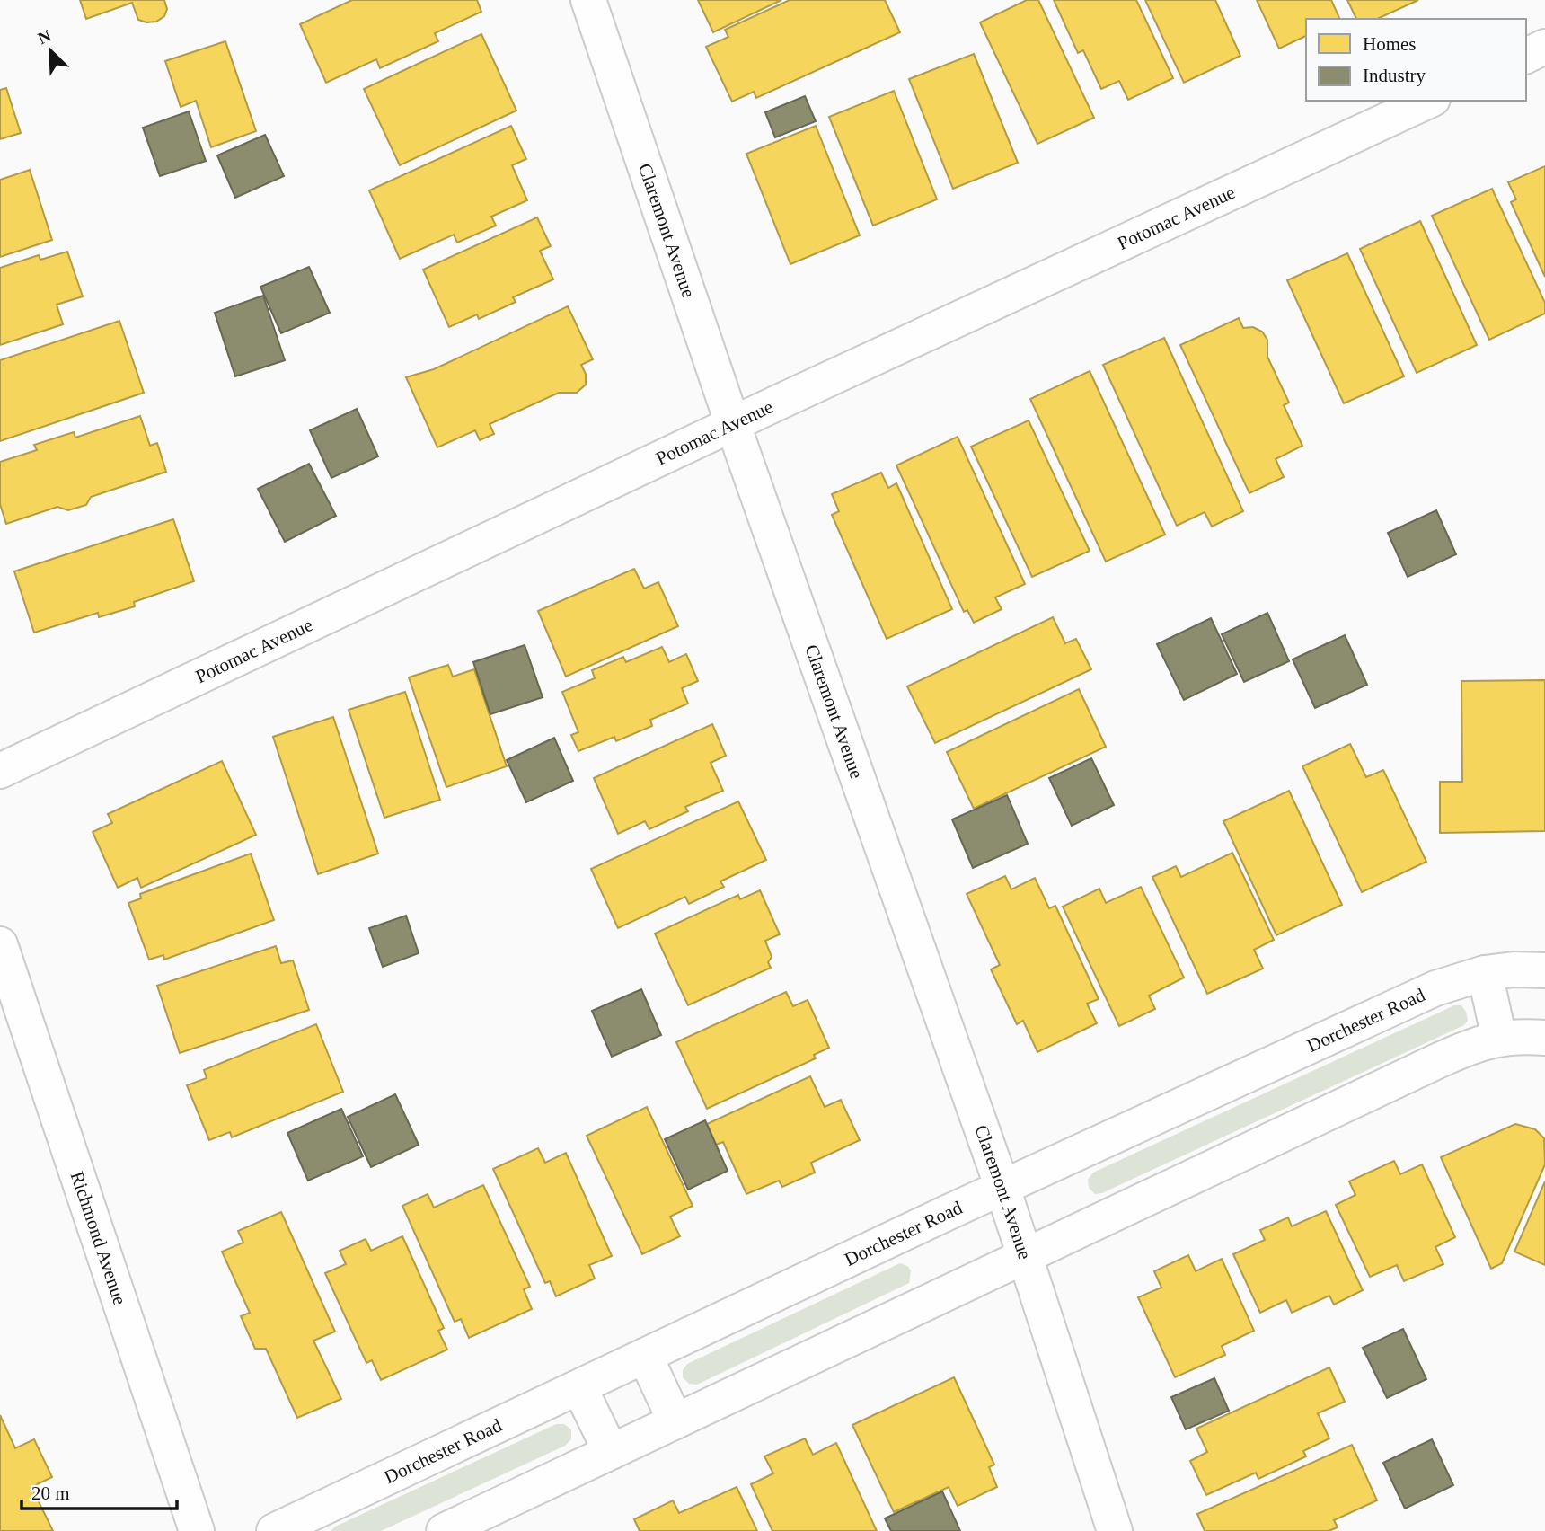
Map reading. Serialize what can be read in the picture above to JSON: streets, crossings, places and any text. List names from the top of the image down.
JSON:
{
  "streets": {
    "street": [
      "Potomac Avenue",
      "Claremont Avenue",
      "Dorchester Road",
      "Richmond Avenue"
    ]
  },
  "crossings": [
    ["Potomac Avenue", "Claremont Avenue"],
    ["Claremont Avenue", "Dorchester Road"]
  ],
  "legend": ["Homes", "Industry"],
  "scale_bar": "20 m",
  "north": "top left"
}
